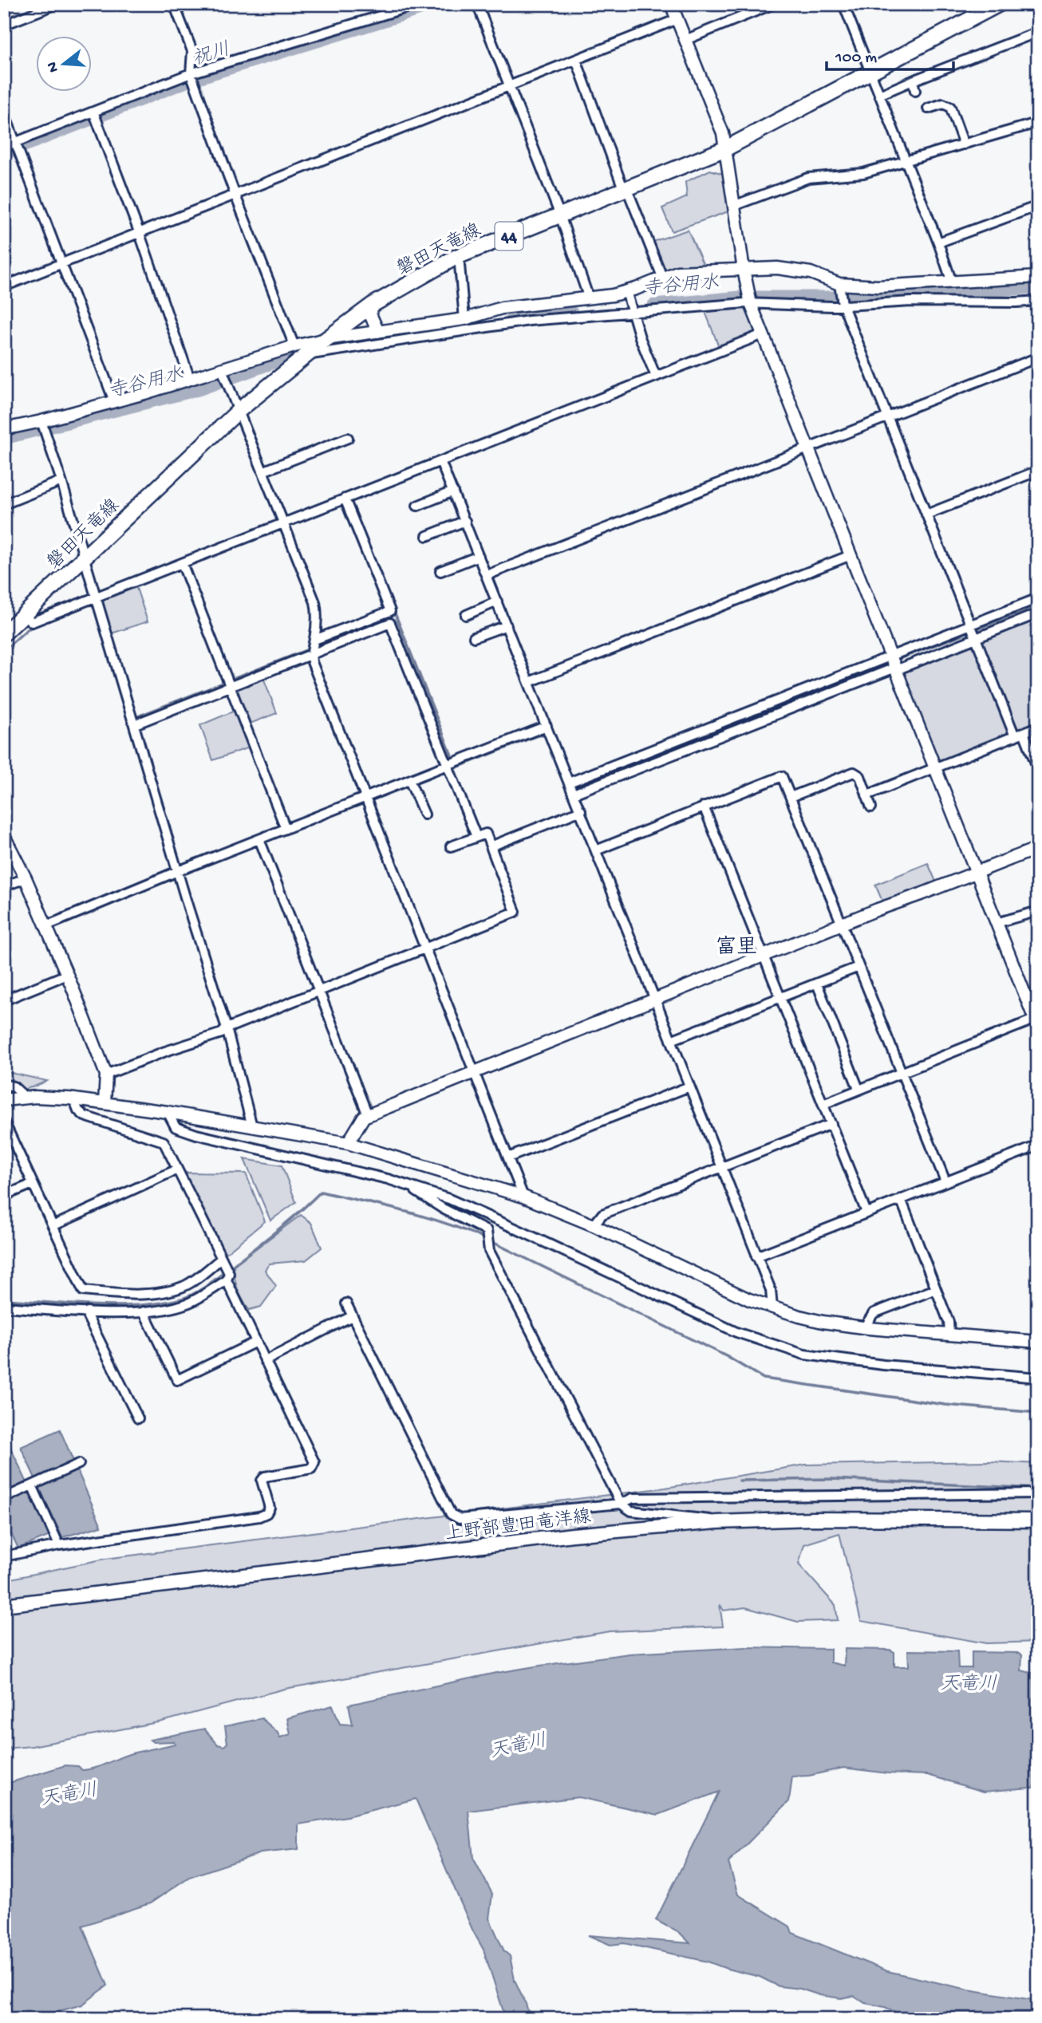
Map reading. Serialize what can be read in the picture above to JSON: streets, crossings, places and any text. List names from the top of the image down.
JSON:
{
  "streets": {
    "main road": ["44", "磐田天竜線", "上野部豊田竜洋線"]
  },
  "districts": ["富里"],
  "water": ["祝川", "寺谷用水", "天竜川"],
  "scale_bar": "100 m",
  "north": "left"
}
